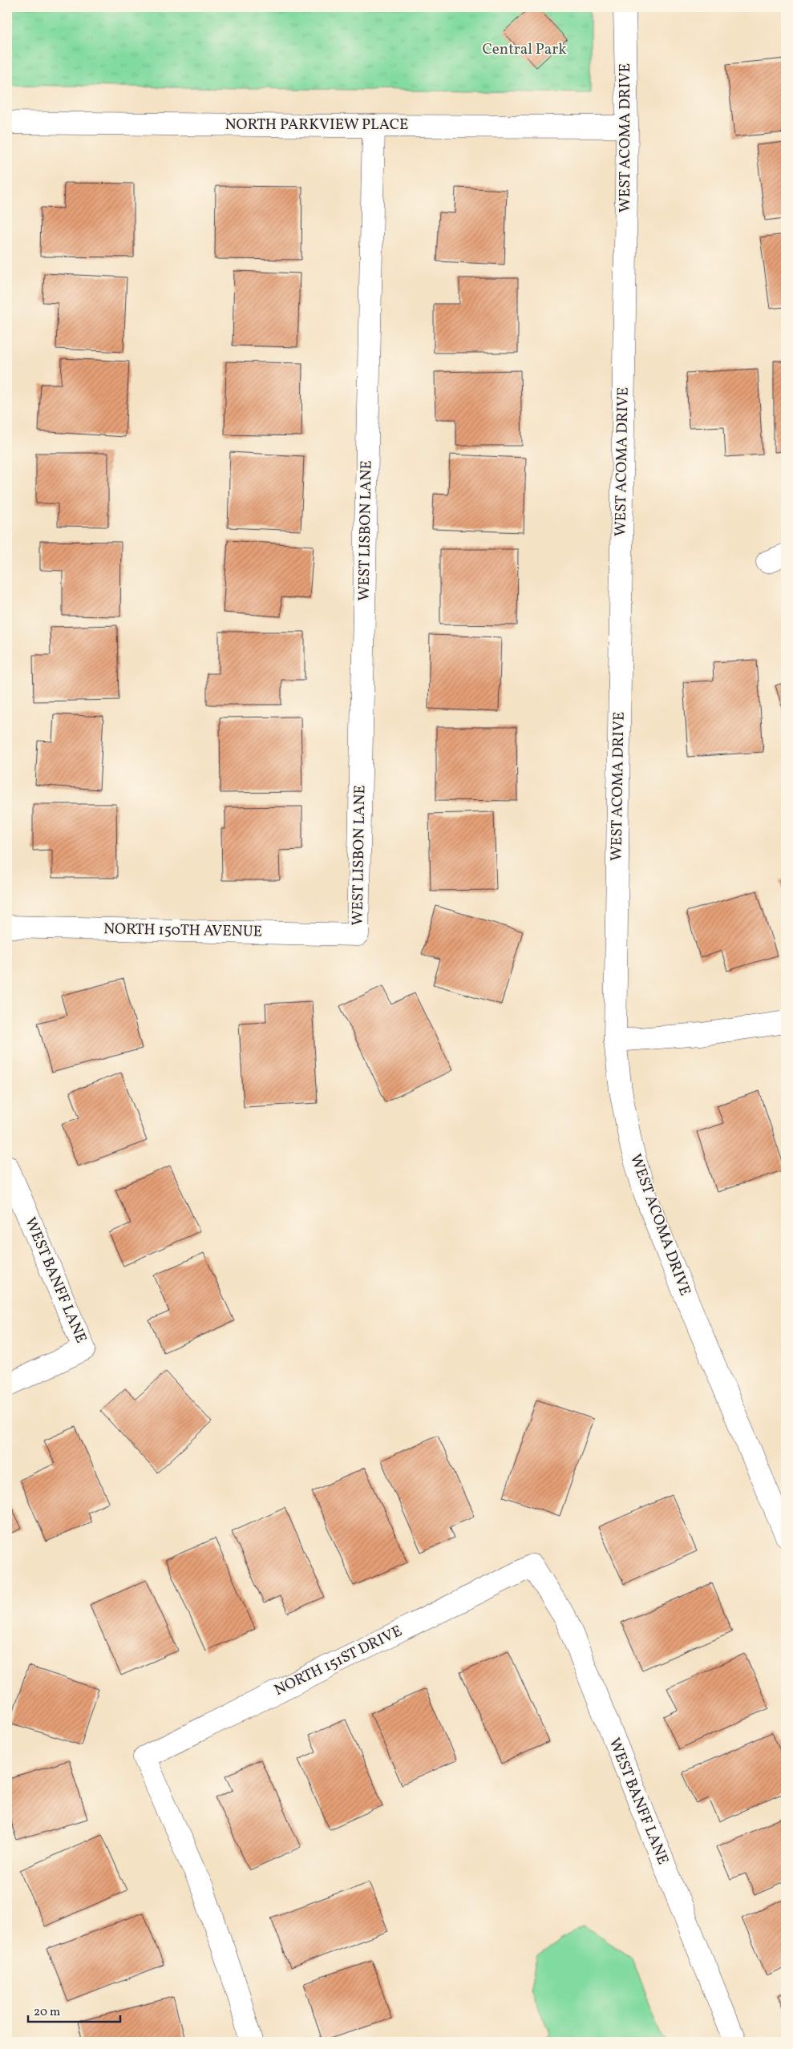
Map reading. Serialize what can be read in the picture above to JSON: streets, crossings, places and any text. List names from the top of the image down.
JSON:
{
  "streets": {
    "street": [
      "NORTH PARKVIEW PLACE",
      "WEST ACOMA DRIVE",
      "WEST LISBON LANE",
      "NORTH 150TH AVENUE",
      "WEST BANFF LANE",
      "NORTH 151ST DRIVE"
    ]
  },
  "crossings": [
    ["NORTH PARKVIEW PLACE", "WEST ACOMA DRIVE"],
    ["NORTH PARKVIEW PLACE", "WEST LISBON LANE"],
    ["WEST LISBON LANE", "NORTH 150TH AVENUE"],
    ["WEST BANFF LANE", "NORTH 151ST DRIVE"]
  ],
  "parks": ["Central Park"],
  "scale_bar": "20 m"
}
